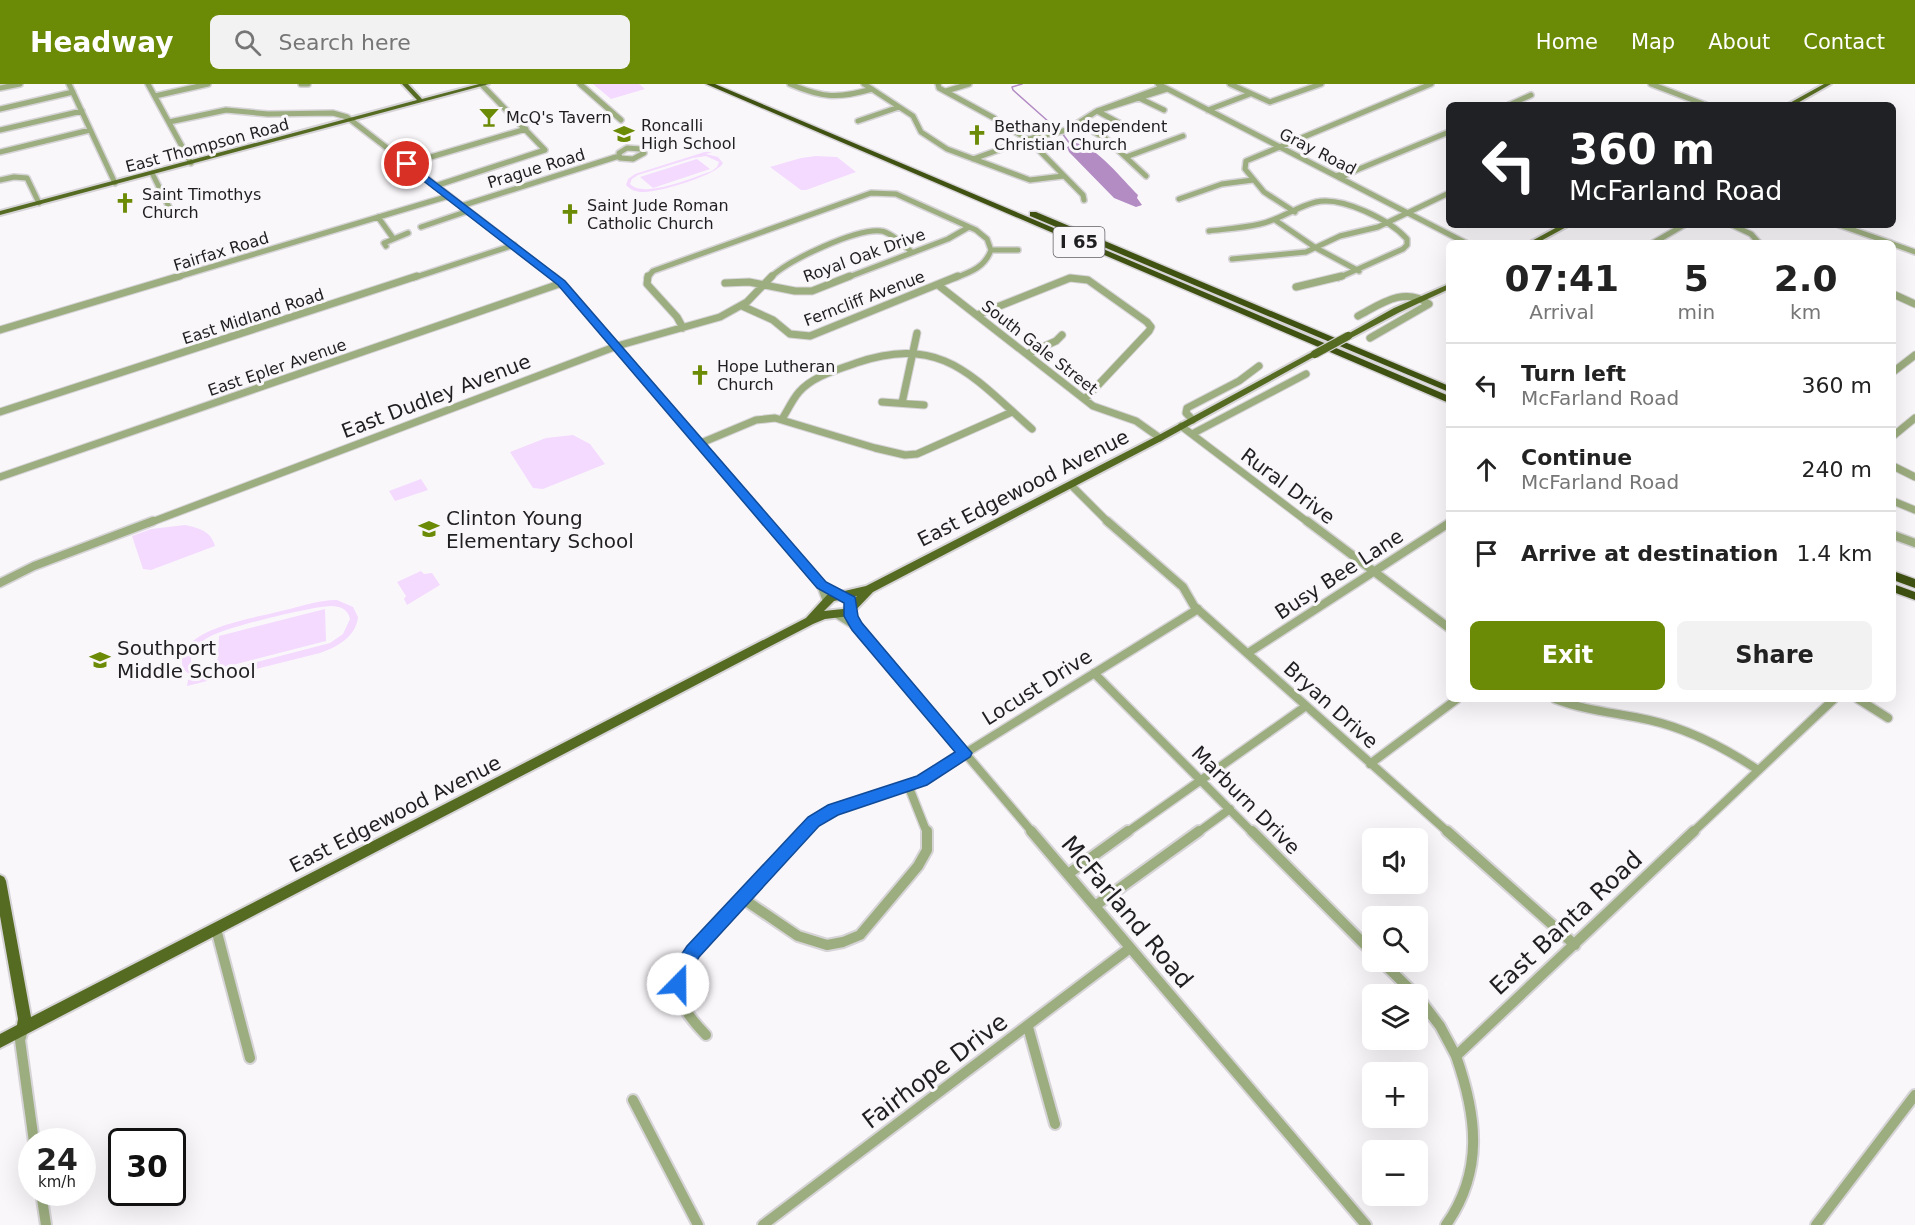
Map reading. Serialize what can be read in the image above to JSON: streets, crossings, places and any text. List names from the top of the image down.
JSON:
{
  "streets": {
    "highway": ["I 65"],
    "main road": ["East Thompson Road", "East Edgewood Avenue"],
    "street": [
      "Gray Road",
      "Prague Road",
      "Fairfax Road",
      "Royal Oak Drive",
      "Ferncliff Avenue",
      "East Midland Road",
      "South Gale Street",
      "East Epler Avenue",
      "East Dudley Avenue",
      "Rural Drive",
      "Busy Bee Lane",
      "Locust Drive",
      "Bryan Drive",
      "Marburn Drive",
      "McFarland Road",
      "East Banta Road",
      "Fairhope Drive"
    ]
  },
  "crossings": [
    ["Royal Oak Drive", "East Dudley Avenue"],
    ["Ferncliff Avenue", "South Gale Street"],
    ["Ferncliff Avenue", "East Dudley Avenue"],
    ["South Gale Street", "East Edgewood Avenue"],
    ["Rural Drive", "East Edgewood Avenue"],
    ["Rural Drive", "Busy Bee Lane"],
    ["East Edgewood Avenue", "Bryan Drive"],
    ["East Edgewood Avenue", "McFarland Road"],
    ["Busy Bee Lane", "Bryan Drive"],
    ["Locust Drive", "Bryan Drive"],
    ["Locust Drive", "Marburn Drive"],
    ["Locust Drive", "McFarland Road"],
    ["Bryan Drive", "East Banta Road"],
    ["McFarland Road", "Fairhope Drive"]
  ],
  "places": {
    "bar": ["McQ's Tavern"],
    "school or university": ["Roncalli High School", "Clinton Young Elementary School", "Southport Middle School"],
    "church": [
      "Bethany Independent Christian Church",
      "Saint Timothys Church",
      "Saint Jude Roman Catholic Church",
      "Hope Lutheran Church"
    ]
  },
  "page": {
    "header": "Headway",
    "search": "Search here",
    "nav": [
      "Home",
      "Map",
      "About",
      "Contact"
    ],
    "turn": ["360 m", "McFarland Road"],
    "eta": [
      "07:41",
      "Arrival",
      "5",
      "min",
      "2.0",
      "km"
    ],
    "list": [
      {
        "name": "Turn left",
        "note": "McFarland Road",
        "value": "360 m"
      },
      {
        "name": "Continue",
        "note": "McFarland Road",
        "value": "240 m"
      },
      {
        "name": "Arrive at destination",
        "value": "1.4 km"
      }
    ],
    "buttons": ["Exit", "Share"],
    "map_buttons": ["+", "−"],
    "speed": "24 km/h",
    "limit": "30"
  }
}
